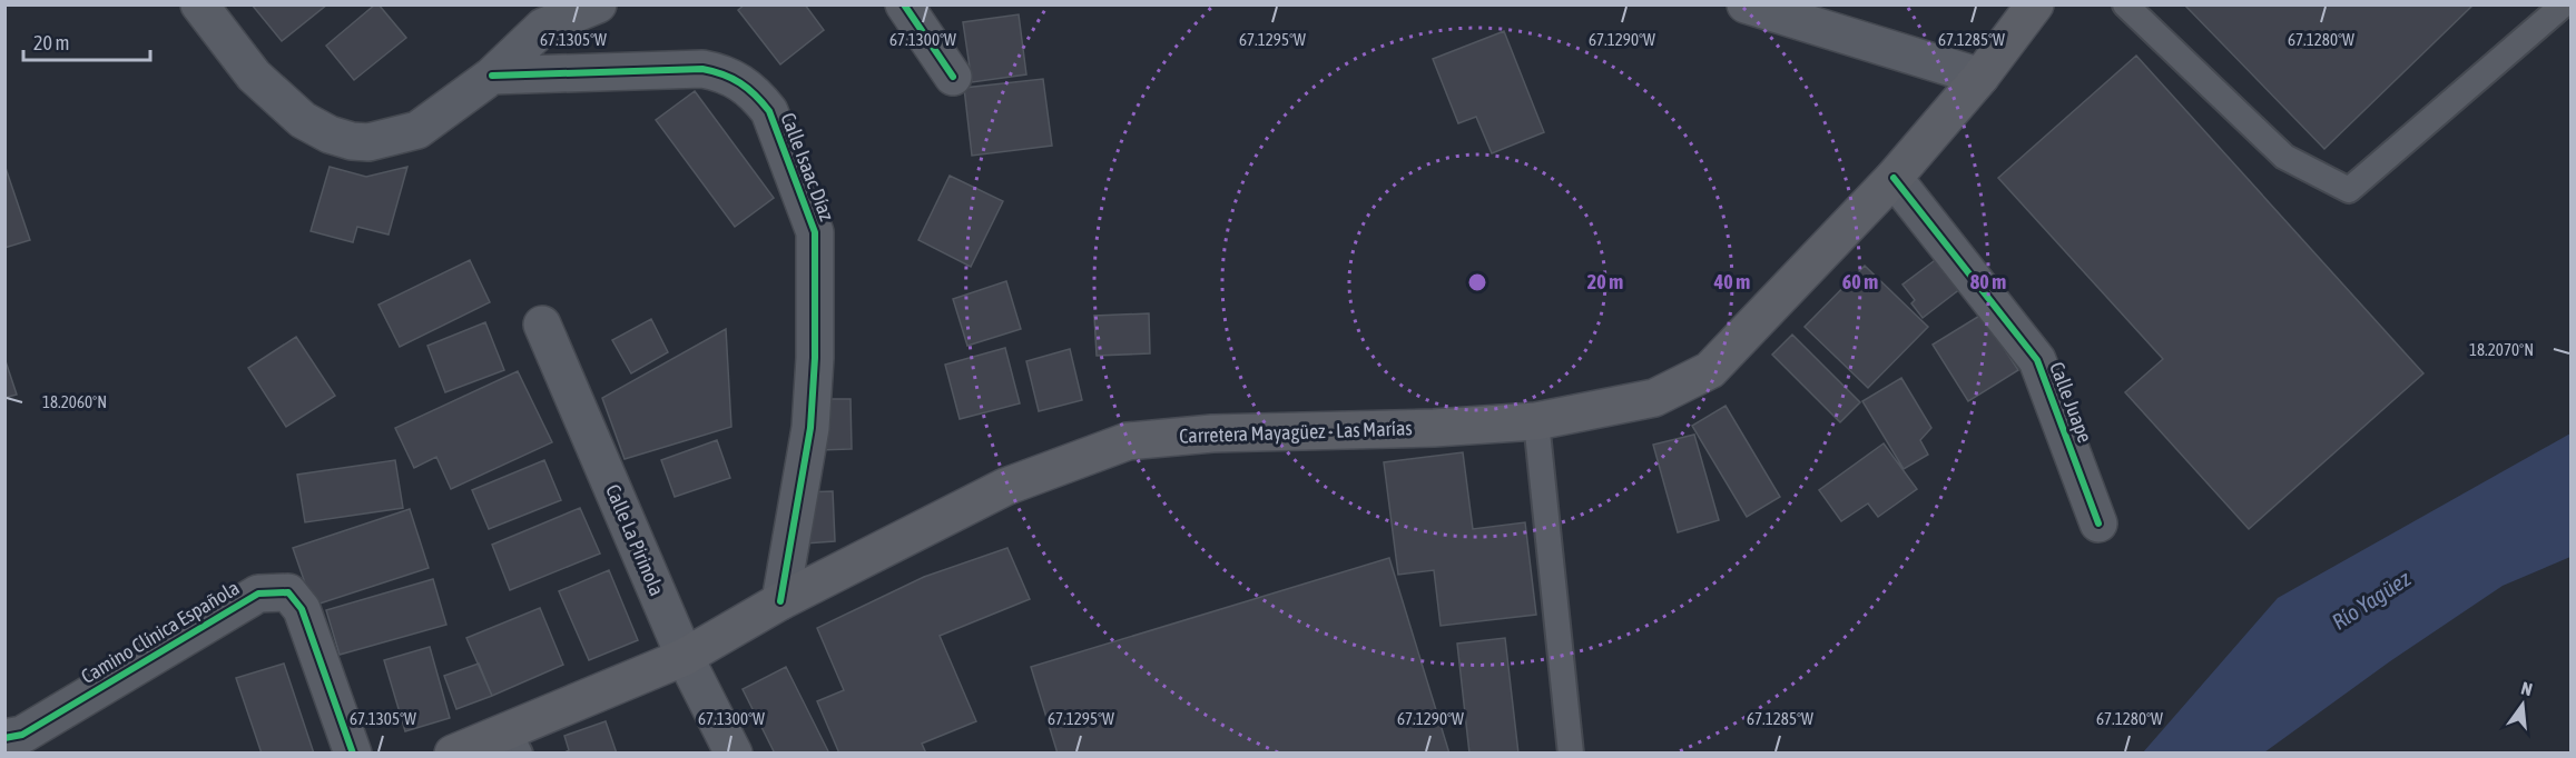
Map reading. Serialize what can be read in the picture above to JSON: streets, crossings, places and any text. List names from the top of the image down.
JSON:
{
  "streets": {
    "main road": ["Carretera Mayagüez - Las Marías"],
    "street": [
      "Calle Isaac Díaz",
      "Calle Juape",
      "Calle La Pirinola",
      "Camino Clínica Española"
    ]
  },
  "crossings": [
    ["Calle Isaac Díaz", "Carretera Mayagüez - Las Marías"],
    ["Calle Juape", "Carretera Mayagüez - Las Marías"],
    ["Carretera Mayagüez - Las Marías", "Calle La Pirinola"]
  ],
  "water": ["Río Yagüez"],
  "scale_bar": "20 m",
  "north": "top",
  "coordinates": [
    "67.1305°W",
    "67.1300°W",
    "67.1295°W",
    "67.1290°W",
    "67.1285°W",
    "67.1280°W",
    "18.2070°N",
    "18.2060°N"
  ],
  "rings": [
    "20 m",
    "40 m",
    "60 m",
    "80 m"
  ]
}
